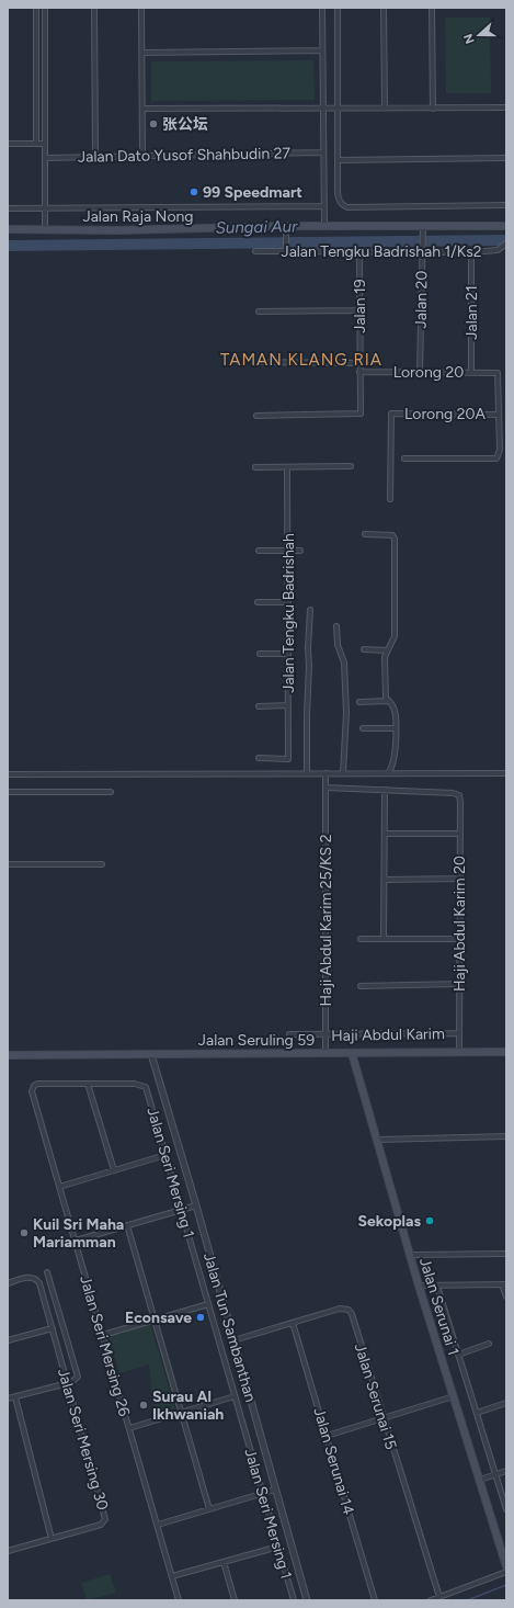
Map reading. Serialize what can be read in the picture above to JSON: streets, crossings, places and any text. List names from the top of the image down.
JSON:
{
  "streets": {
    "main road": ["Jalan Raja Nong", "Jalan Seruling 59", "Jalan Serunai 1"],
    "street": [
      "Jalan Dato Yusof Shahbudin 27",
      "Jalan Tengku Badrishah 1/Ks2",
      "Jalan 20",
      "Jalan 19",
      "Jalan 21",
      "Lorong 20",
      "Lorong 20A",
      "Jalan Tengku Badrishah",
      "Haji Abdul Karim 25/KS 2",
      "Haji Abdul Karim 20",
      "Haji Abdul Karim",
      "Jalan Seri Mersing 1",
      "Jalan Tun Sambanthan",
      "Jalan Seri Mersing 26",
      "Jalan Serunai 15",
      "Jalan Seri Mersing 30",
      "Jalan Serunai 14"
    ]
  },
  "crossings": [
    ["Jalan Raja Nong", "Jalan 20"],
    ["Jalan Tengku Badrishah 1/Ks2", "Jalan 20"],
    ["Jalan Tengku Badrishah 1/Ks2", "Jalan 19"],
    ["Jalan Tengku Badrishah 1/Ks2", "Jalan 21"],
    ["Jalan 20", "Lorong 20"],
    ["Jalan 19", "Lorong 20"],
    ["Jalan 21", "Lorong 20"],
    ["Lorong 20", "Lorong 20A"],
    ["Haji Abdul Karim 25/KS 2", "Haji Abdul Karim"],
    ["Haji Abdul Karim 25/KS 2", "Jalan Seruling 59"],
    ["Haji Abdul Karim 20", "Haji Abdul Karim"],
    ["Haji Abdul Karim 20", "Jalan Seruling 59"],
    ["Jalan Seruling 59", "Jalan Serunai 1"],
    ["Jalan Seruling 59", "Jalan Tun Sambanthan"],
    ["Jalan Seri Mersing 1", "Jalan Tun Sambanthan"],
    ["Jalan Seri Mersing 1", "Jalan Seri Mersing 26"],
    ["Jalan Tun Sambanthan", "Jalan Serunai 15"],
    ["Jalan Serunai 15", "Jalan Serunai 14"]
  ],
  "districts": ["TAMAN KLANG RIA"],
  "water": ["Sungai Aur"],
  "places": [
    "张公坛",
    "99 Speedmart",
    "Sekoplas",
    "Kuil Sri Maha Mariamman",
    "Econsave",
    "Surau Al Ikhwaniah"
  ],
  "north": "left"
}
